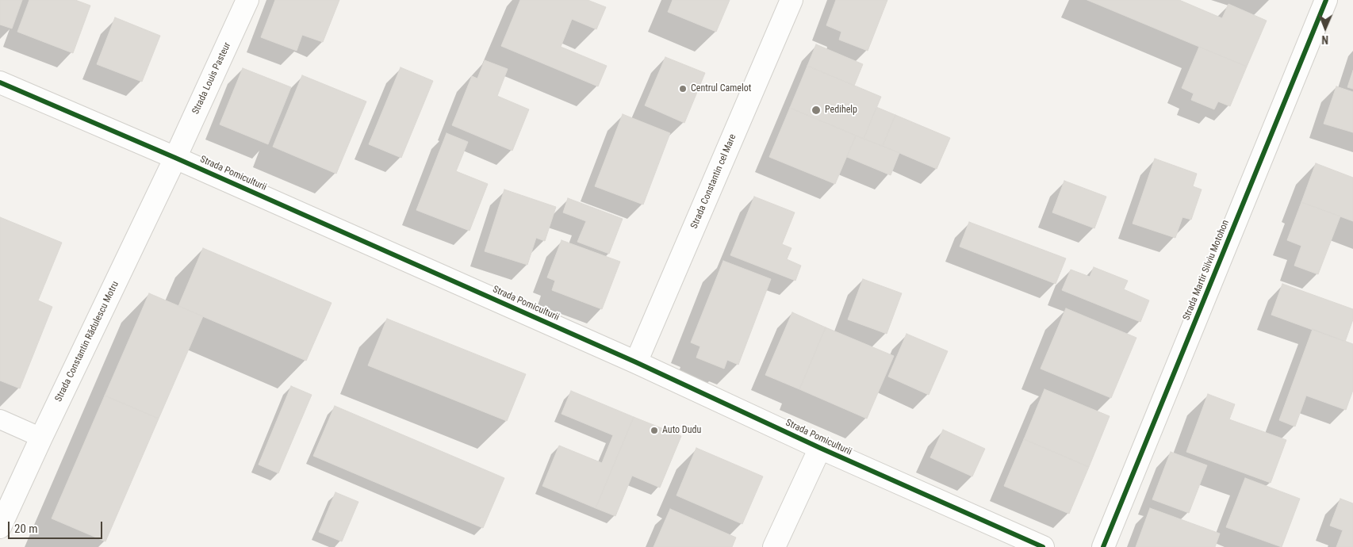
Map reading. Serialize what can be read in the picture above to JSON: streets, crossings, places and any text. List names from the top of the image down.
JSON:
{
  "streets": {
    "street": [
      "Strada Louis Pasteur",
      "Strada Pomiculturii",
      "Strada Constantin cel Mare",
      "Strada Martir Silviu Motohon",
      "Strada Constantin Rădulescu Motru"
    ]
  },
  "crossings": [
    ["Strada Louis Pasteur", "Strada Pomiculturii"],
    ["Strada Louis Pasteur", "Strada Constantin Rădulescu Motru"],
    ["Strada Pomiculturii", "Strada Constantin cel Mare"],
    ["Strada Pomiculturii", "Strada Constantin Rădulescu Motru"]
  ],
  "places": ["Centrul Camelot", "Pedihelp", "Auto Dudu"],
  "scale_bar": "20 m",
  "north": "bottom"
}
